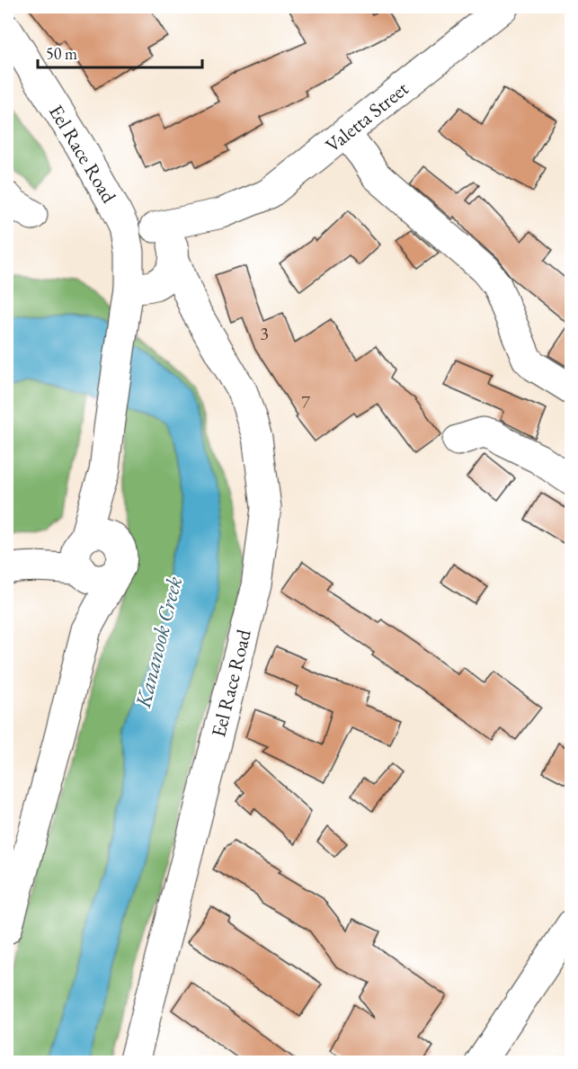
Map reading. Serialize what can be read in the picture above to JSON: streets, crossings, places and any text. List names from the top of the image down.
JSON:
{
  "streets": {
    "street": ["Valetta Street", "Eel Race Road"]
  },
  "crossings": [
    ["Valetta Street", "Eel Race Road"]
  ],
  "water": ["Kananook Creek"],
  "house_numbers": ["3", "7"],
  "scale_bar": "50 m"
}
